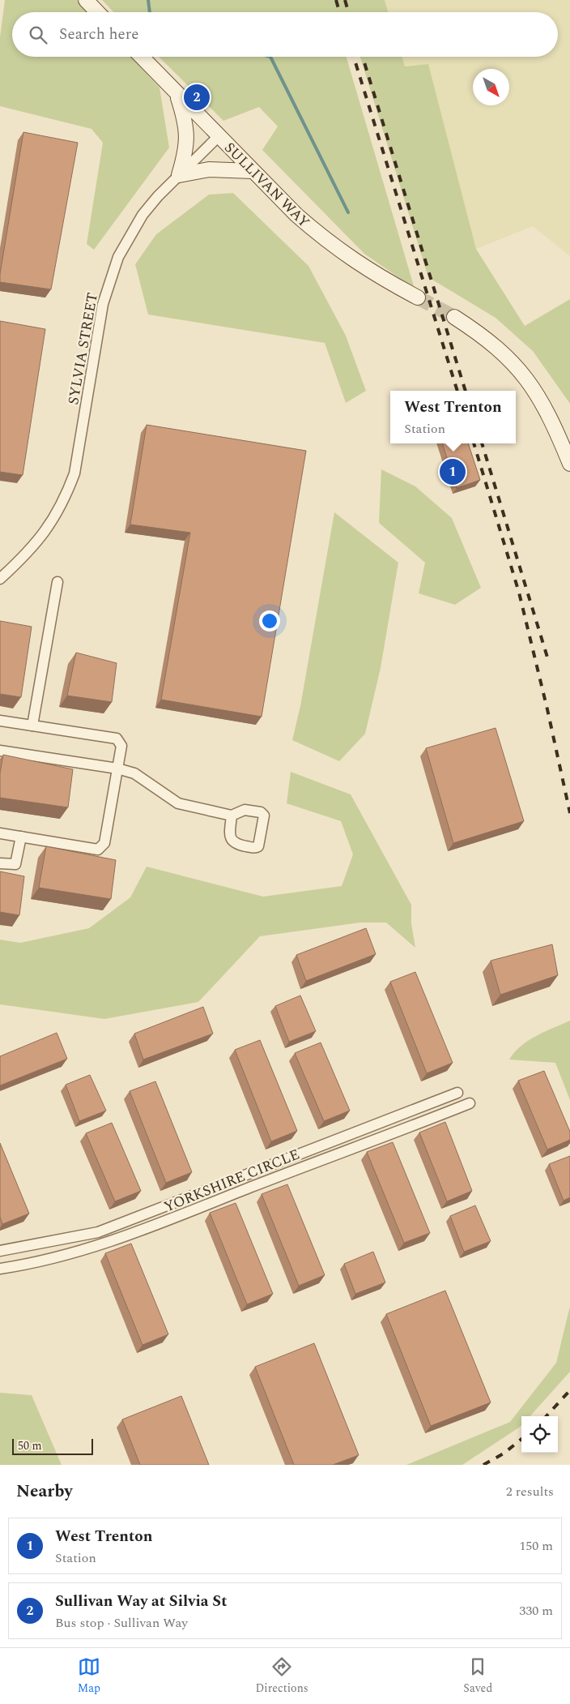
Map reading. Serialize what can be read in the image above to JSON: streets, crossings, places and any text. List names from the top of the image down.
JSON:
{
  "streets": {
    "main road": ["SULLIVAN WAY"],
    "street": ["SYLVIA STREET", "YORKSHIRE CIRCLE"]
  },
  "crossings": [
    ["SULLIVAN WAY", "SYLVIA STREET"]
  ],
  "scale_bar": "50 m",
  "north": "bottom right",
  "page": {
    "search": "Search here",
    "pins": ["2", "1"],
    "popup": ["West Trenton", "Station"],
    "scale": "50 m",
    "heading": ["Nearby", "2 results"],
    "list": [
      {
        "mark": "1",
        "name": "West Trenton",
        "note": "Station",
        "value": "150 m"
      },
      {
        "mark": "2",
        "name": "Sullivan Way at Silvia St",
        "note": "Bus stop · Sullivan Way",
        "value": "330 m"
      }
    ],
    "nav": ["Map", "Directions", "Saved"]
  }
}
